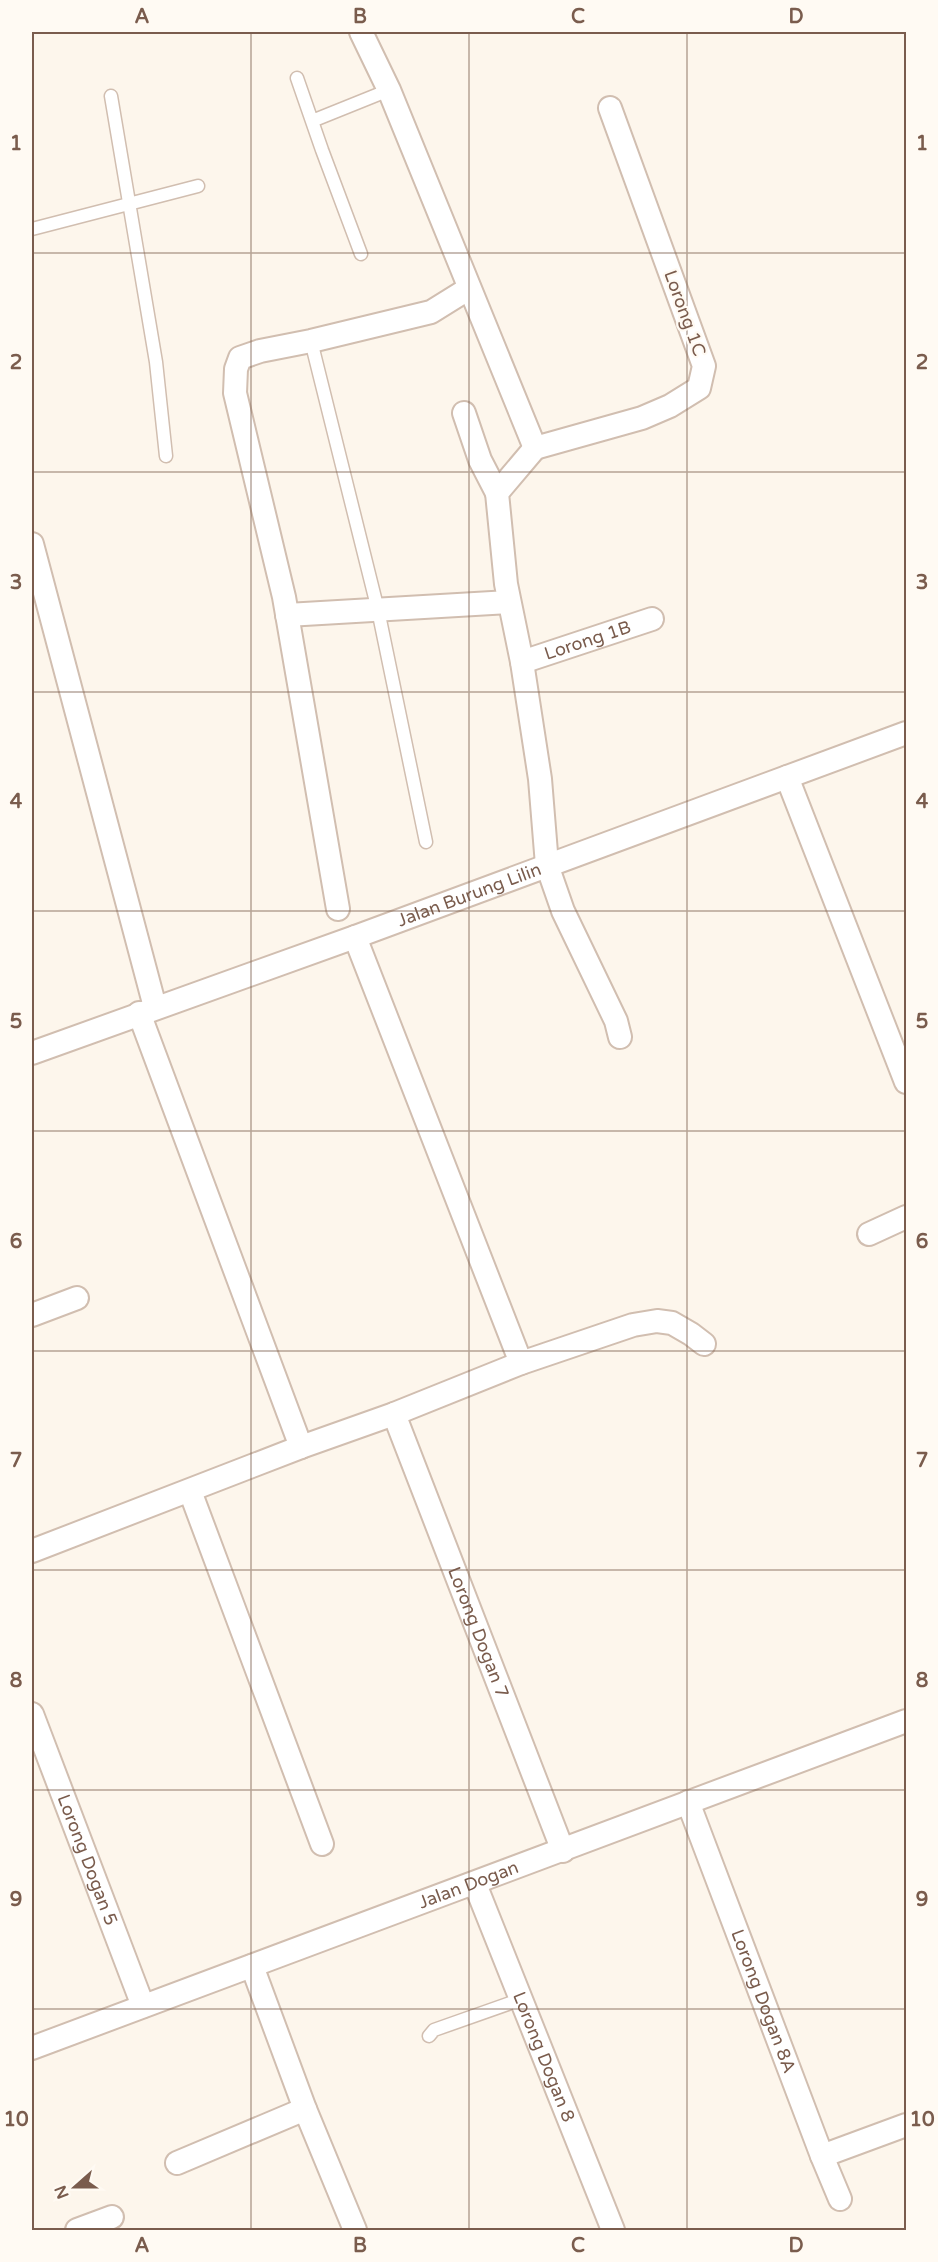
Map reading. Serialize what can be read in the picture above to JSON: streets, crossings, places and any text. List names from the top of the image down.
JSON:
{
  "streets": {
    "street": [
      "Lorong 1C",
      "Lorong 1B",
      "Jalan Burung Lilin",
      "Lorong Dogan 7",
      "Lorong Dogan 5",
      "Jalan Dogan",
      "Lorong Dogan 8A",
      "Lorong Dogan 8"
    ]
  },
  "crossings": [
    ["Lorong Dogan 7", "Jalan Dogan"],
    ["Lorong Dogan 5", "Jalan Dogan"],
    ["Jalan Dogan", "Lorong Dogan 8A"],
    ["Jalan Dogan", "Lorong Dogan 8"]
  ],
  "north": "left",
  "grid": {
    "columns": [
      "A",
      "B",
      "C",
      "D"
    ],
    "rows": [
      "1",
      "2",
      "3",
      "4",
      "5",
      "6",
      "7",
      "8",
      "9",
      "10"
    ]
  }
}
